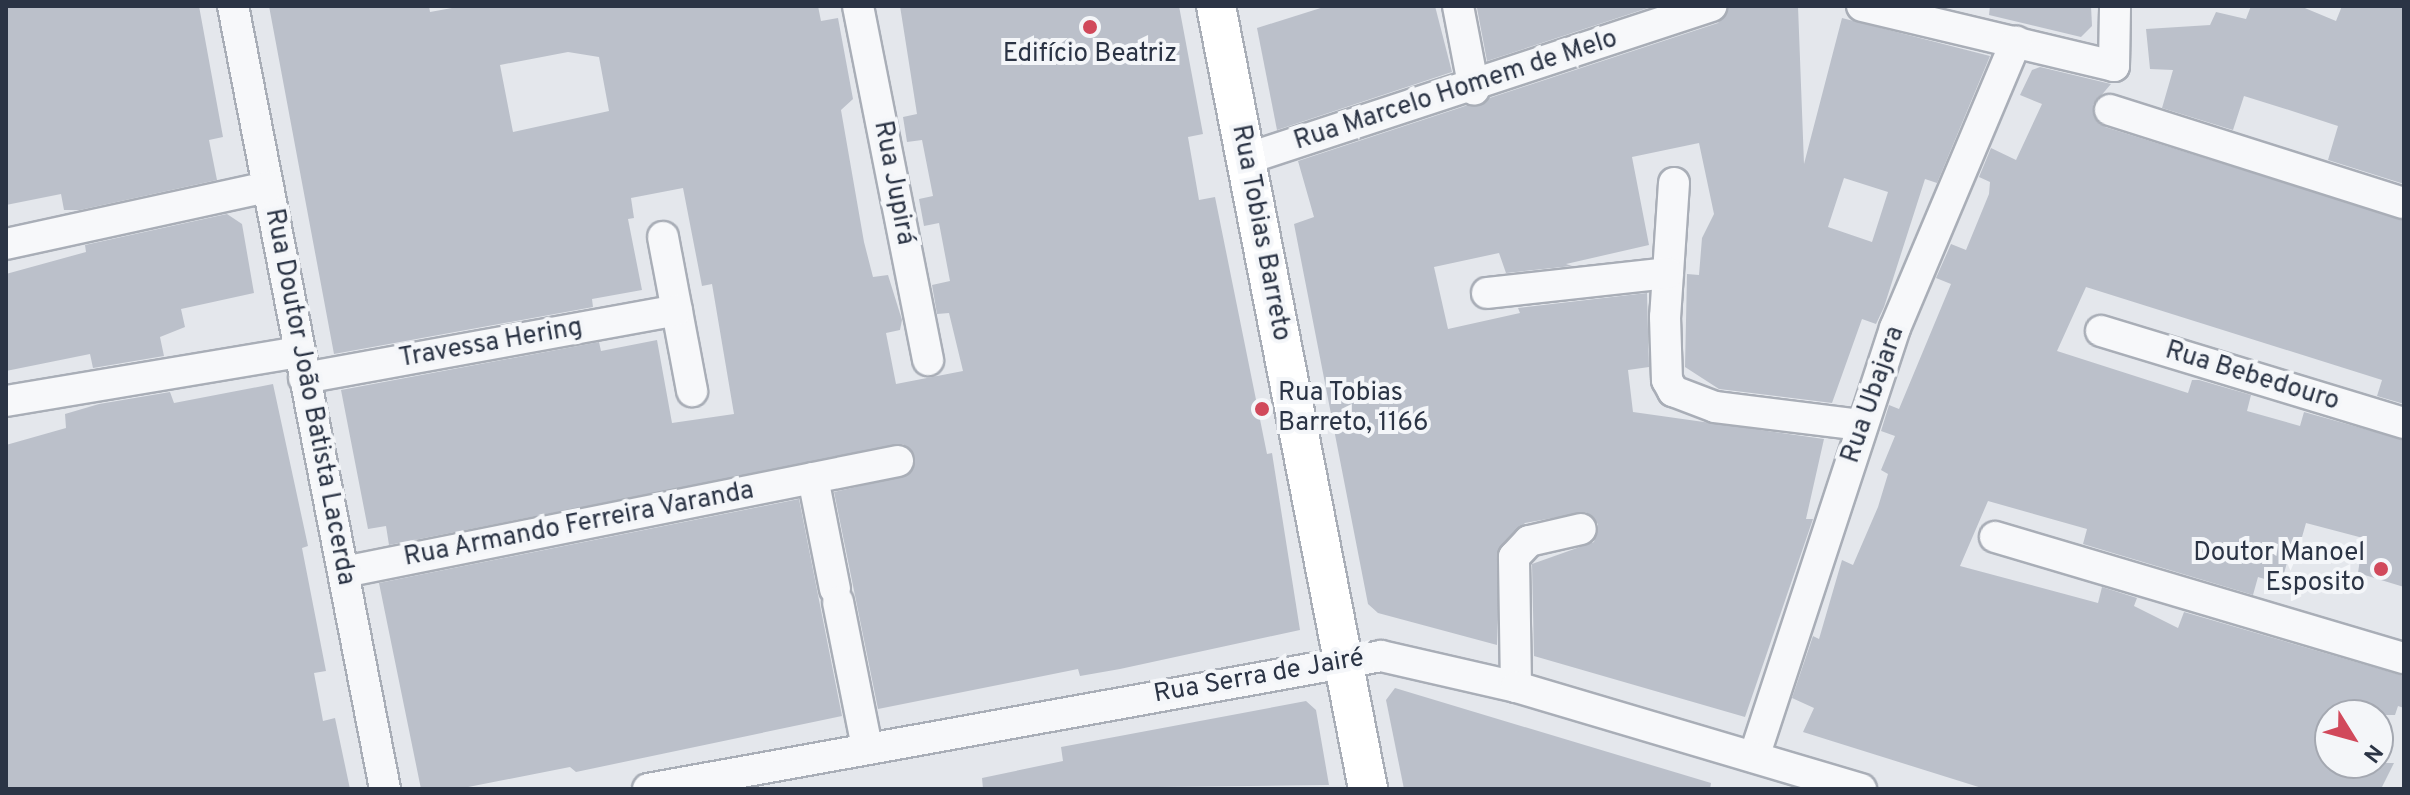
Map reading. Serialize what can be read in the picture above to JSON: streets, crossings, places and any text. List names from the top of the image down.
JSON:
{
  "streets": {
    "main road": ["Rua Tobias Barreto"],
    "street": [
      "Rua Marcelo Homem de Melo",
      "Rua Jupirá",
      "Travessa Hering",
      "Rua Bebedouro",
      "Rua Ubajara",
      "Rua Doutor João Batista Lacerda",
      "Rua Armando Ferreira Varanda",
      "Rua Serra de Jairé"
    ]
  },
  "crossings": [
    ["Rua Marcelo Homem de Melo", "Rua Tobias Barreto"],
    ["Rua Tobias Barreto", "Rua Serra de Jairé"],
    ["Travessa Hering", "Rua Doutor João Batista Lacerda"],
    ["Rua Ubajara", "Rua Serra de Jairé"],
    ["Rua Doutor João Batista Lacerda", "Rua Armando Ferreira Varanda"]
  ],
  "places": ["Edifício Beatriz", "Rua Tobias Barreto, 1166", "Doutor Manoel Esposito"],
  "north": "bottom right"
}
